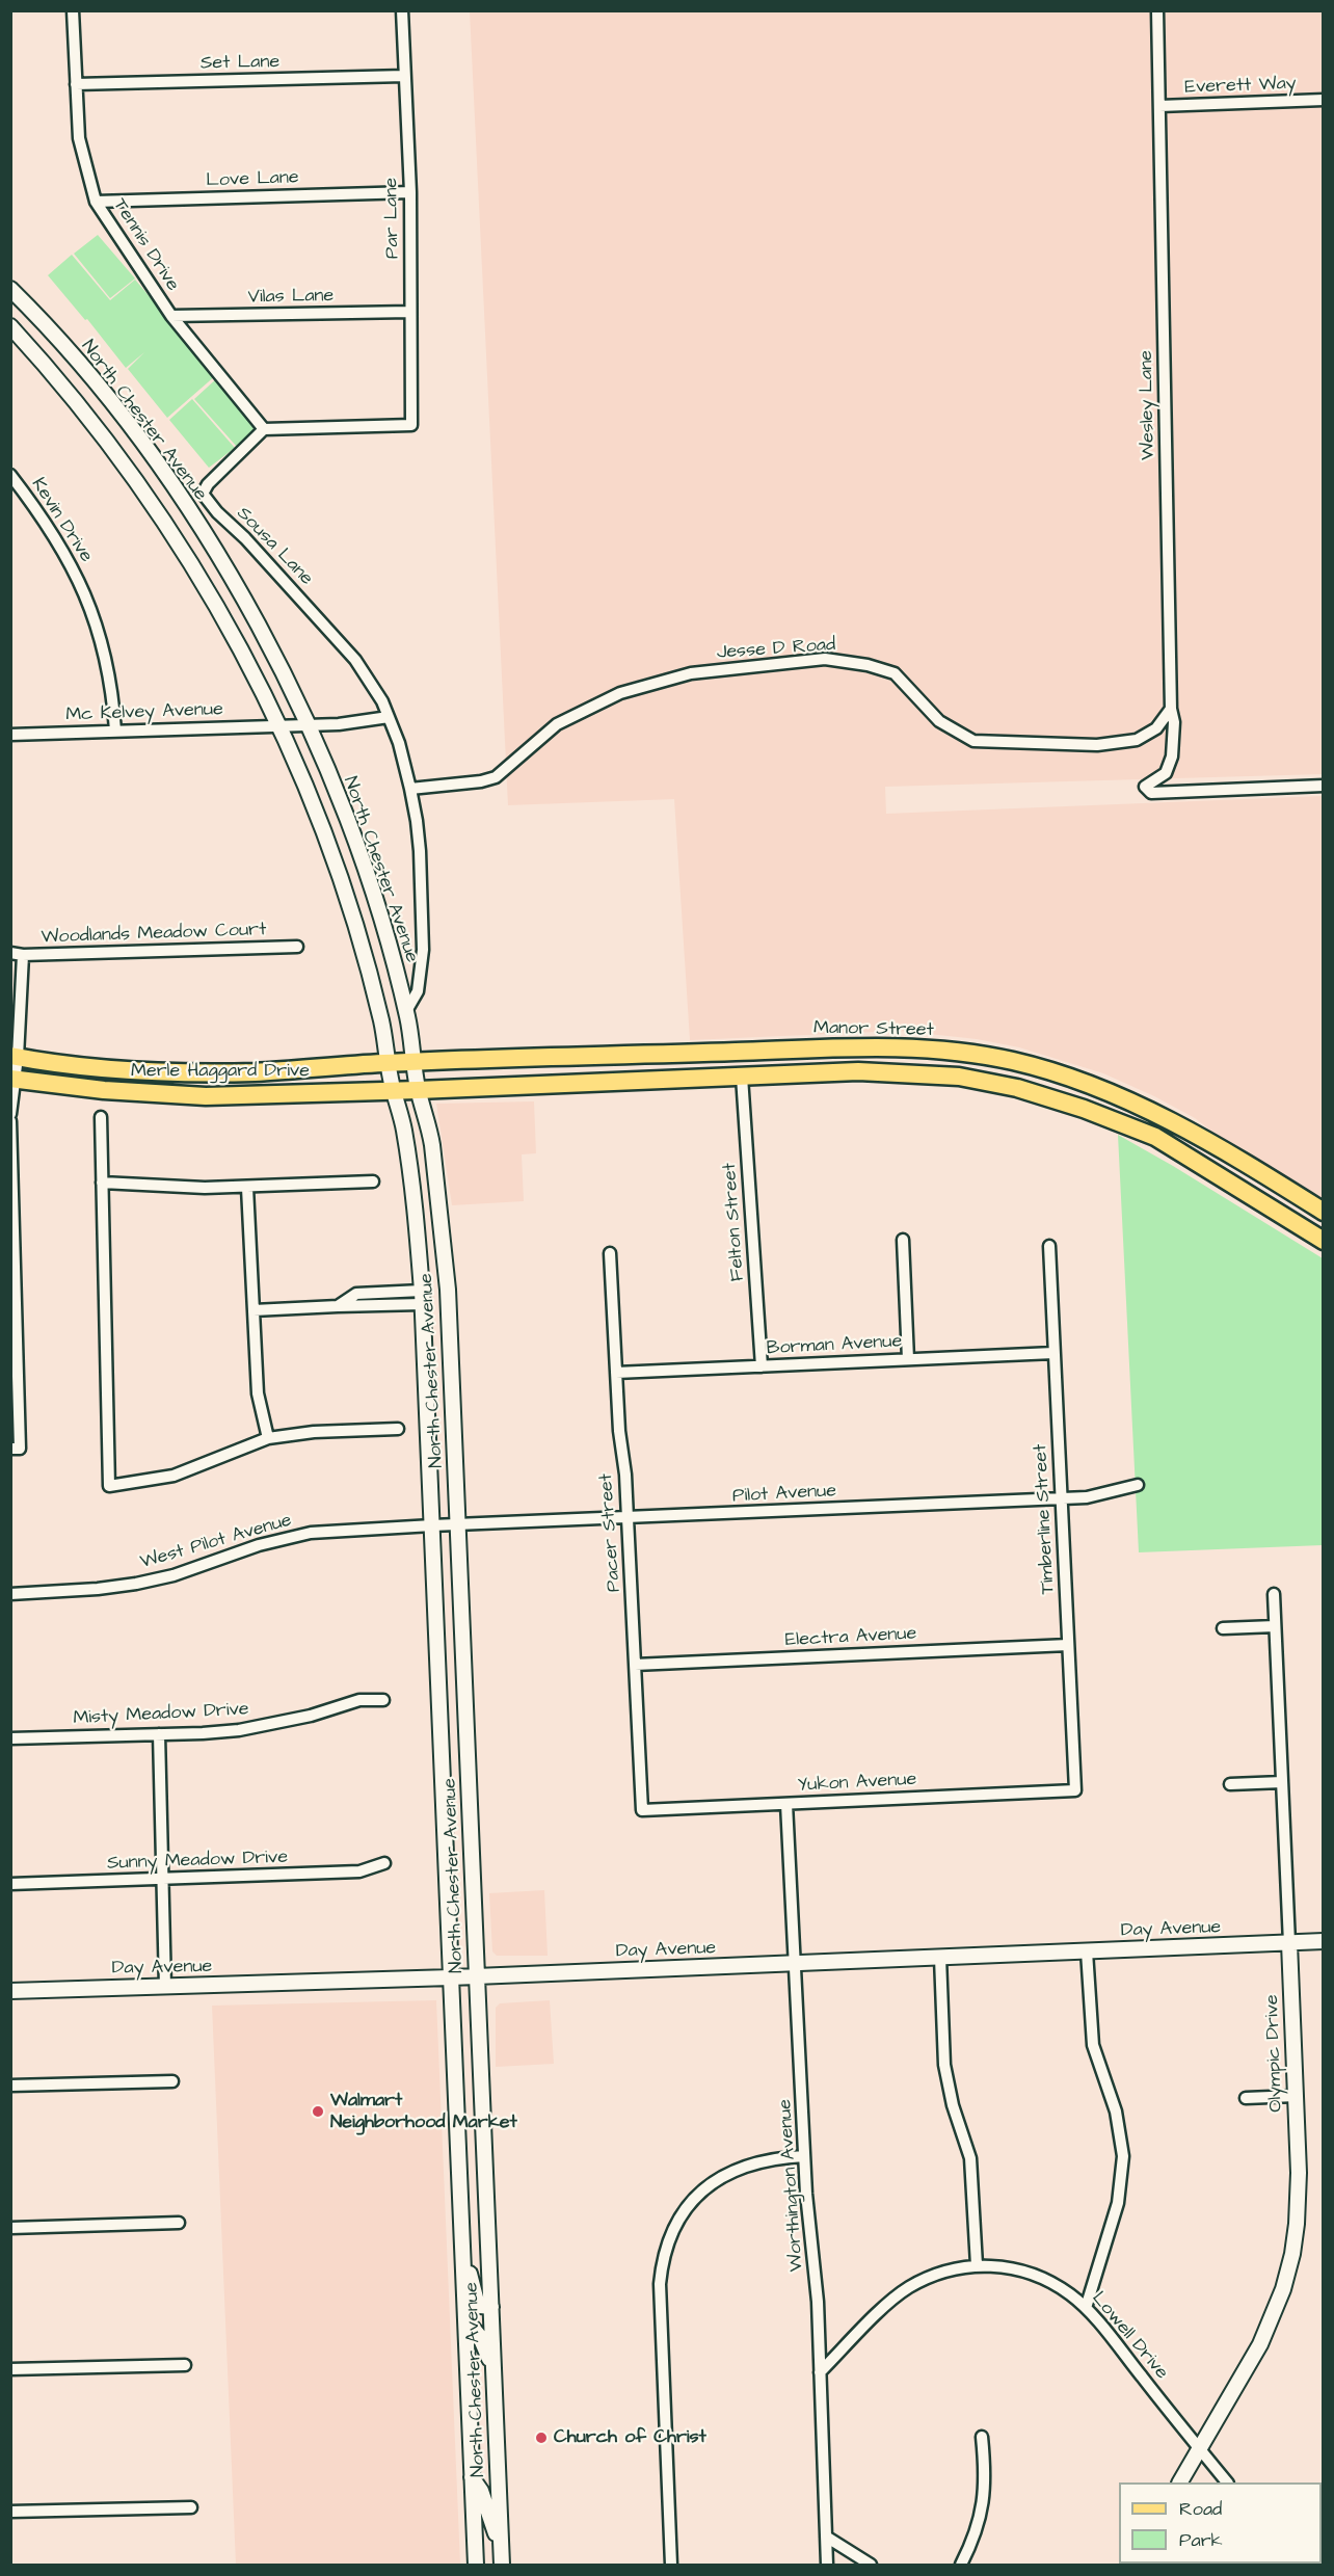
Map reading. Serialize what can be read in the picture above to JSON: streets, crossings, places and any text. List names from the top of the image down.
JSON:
{
  "streets": {
    "main road": [
      "North Chester Avenue",
      "Manor Street",
      "Merle Haggard Drive",
      "Day Avenue",
      "Olympic Drive"
    ],
    "street": [
      "Set Lane",
      "Everett Way",
      "Love Lane",
      "Par Lane",
      "Tennis Drive",
      "Vilas Lane",
      "Wesley Lane",
      "Kevin Drive",
      "Sousa Lane",
      "Jesse D Road",
      "Mc Kelvey Avenue",
      "Woodlands Meadow Court",
      "Felton Street",
      "Borman Avenue",
      "Pilot Avenue",
      "Timberline Street",
      "Pacer Street",
      "West Pilot Avenue",
      "Electra Avenue",
      "Misty Meadow Drive",
      "Yukon Avenue",
      "Sunny Meadow Drive",
      "Worthington Avenue",
      "Lowell Drive"
    ]
  },
  "crossings": [
    ["Set Lane", "Par Lane"],
    ["Set Lane", "Tennis Drive"],
    ["Everett Way", "Wesley Lane"],
    ["Love Lane", "Par Lane"],
    ["Love Lane", "Tennis Drive"],
    ["Par Lane", "Tennis Drive"],
    ["Par Lane", "Vilas Lane"],
    ["Par Lane", "Sousa Lane"],
    ["Tennis Drive", "Vilas Lane"],
    ["Tennis Drive", "Sousa Lane"],
    ["Wesley Lane", "Jesse D Road"],
    ["North Chester Avenue", "Mc Kelvey Avenue"],
    ["North Chester Avenue", "Manor Street"],
    ["North Chester Avenue", "Merle Haggard Drive"],
    ["North Chester Avenue", "Pilot Avenue"],
    ["North Chester Avenue", "West Pilot Avenue"],
    ["North Chester Avenue", "Day Avenue"],
    ["Kevin Drive", "Mc Kelvey Avenue"],
    ["Manor Street", "Merle Haggard Drive"],
    ["Felton Street", "Borman Avenue"],
    ["Borman Avenue", "Timberline Street"],
    ["Borman Avenue", "Pacer Street"],
    ["Pilot Avenue", "Timberline Street"],
    ["Pilot Avenue", "Pacer Street"],
    ["Pilot Avenue", "West Pilot Avenue"],
    ["Timberline Street", "Electra Avenue"],
    ["Timberline Street", "Yukon Avenue"],
    ["Pacer Street", "Electra Avenue"],
    ["Pacer Street", "Yukon Avenue"],
    ["Yukon Avenue", "Worthington Avenue"],
    ["Day Avenue", "Olympic Drive"],
    ["Day Avenue", "Worthington Avenue"],
    ["Olympic Drive", "Lowell Drive"],
    ["Worthington Avenue", "Lowell Drive"]
  ],
  "places": ["Walmart Neighborhood Market", "Church of Christ"],
  "legend": ["Road", "Park"]
}
